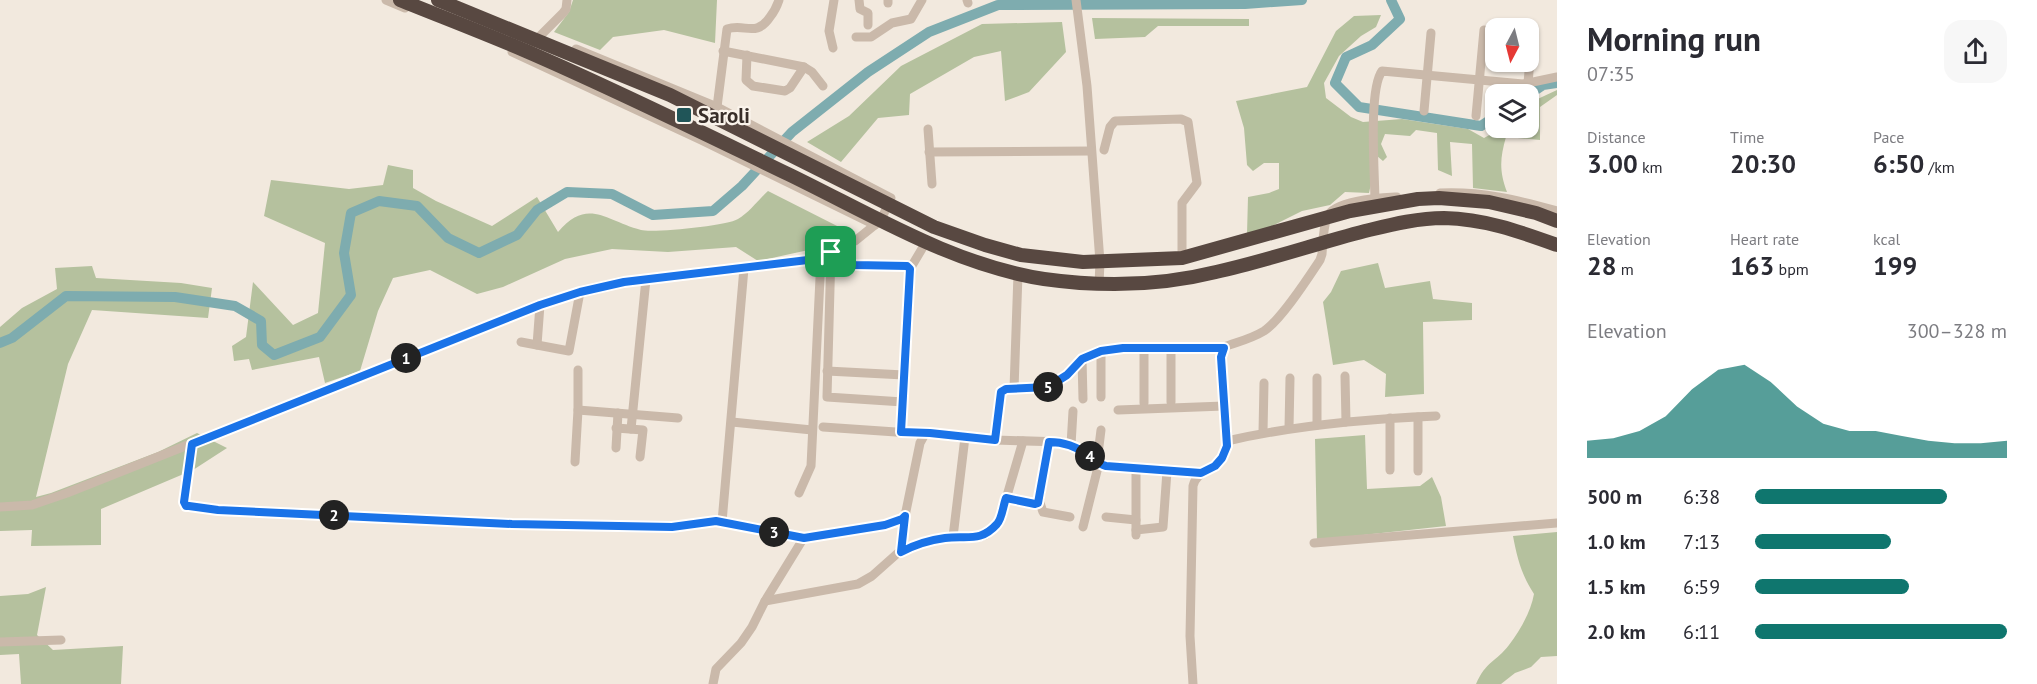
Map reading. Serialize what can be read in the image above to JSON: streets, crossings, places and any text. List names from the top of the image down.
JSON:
{
  "places": {
    "transit": ["Saroli"]
  },
  "north": "bottom",
  "page": {
    "heading": ["Morning run", "07:35"],
    "stats": [
      ["Distance", "3.00 km"],
      ["Time", "20:30"],
      ["Pace", "6:50 /km"],
      ["Elevation", "28 m"],
      ["Heart rate", "163 bpm"],
      ["kcal", "199"]
    ],
    "chart": ["Elevation", "300–328 m"],
    "pins": [
      "1",
      "5",
      "4",
      "2",
      "3"
    ],
    "list": [
      {
        "name": "500 m",
        "note": "6:38"
      },
      {
        "name": "1.0 km",
        "note": "7:13"
      },
      {
        "name": "1.5 km",
        "note": "6:59"
      },
      {
        "name": "2.0 km",
        "note": "6:11"
      }
    ]
  }
}
